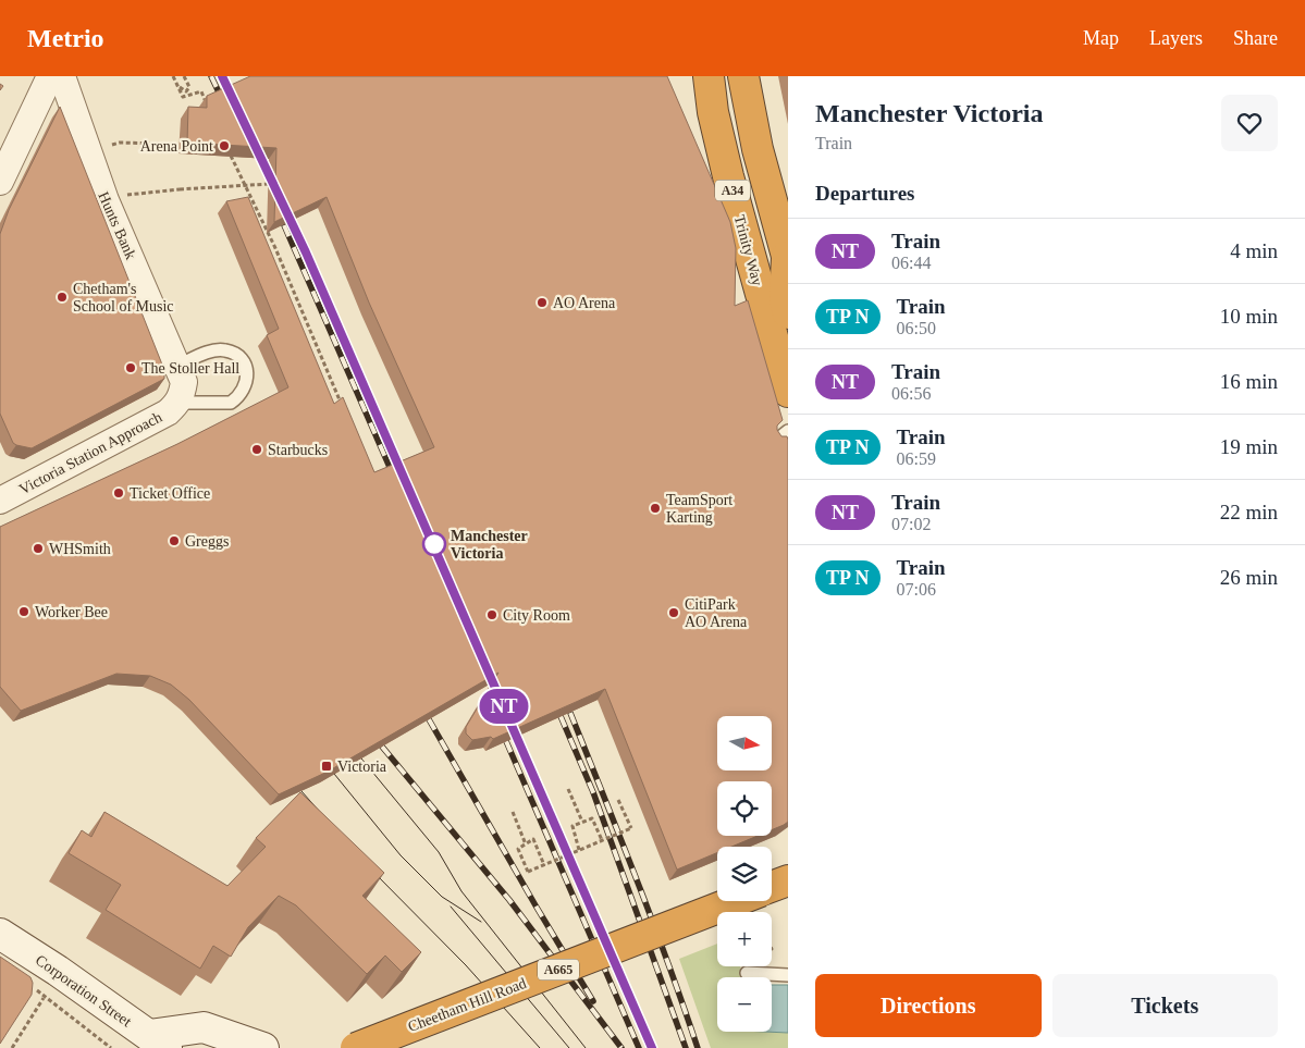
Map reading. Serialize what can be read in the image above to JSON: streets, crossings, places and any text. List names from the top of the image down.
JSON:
{
  "streets": {
    "highway": [
      "A34",
      "Trinity Way",
      "A665",
      "Cheetham Hill Road"
    ],
    "street": ["Hunts Bank", "Victoria Station Approach", "Corporation Street"]
  },
  "crossings": [
    ["Hunts Bank", "Victoria Station Approach"]
  ],
  "places": {
    "other": [
      "Arena Point",
      "Chetham's School of Music",
      "AO Arena",
      "The Stoller Hall",
      "Starbucks",
      "Ticket Office",
      "TeamSport Karting",
      "Greggs",
      "Manchester Victoria",
      "WHSmith",
      "Worker Bee",
      "CitiPark AO Arena",
      "City Room"
    ],
    "transit": ["Victoria"]
  },
  "north": "right",
  "page": {
    "header": "Metrio",
    "nav": ["Map", "Layers", "Share"],
    "on_map": "NT",
    "heading": [
      ["Manchester Victoria", "Train"],
      "Departures"
    ],
    "list": [
      {
        "mark": "NT",
        "name": "Train",
        "note": "06:44",
        "value": "4 min"
      },
      {
        "mark": "TP N",
        "name": "Train",
        "note": "06:50",
        "value": "10 min"
      },
      {
        "mark": "NT",
        "name": "Train",
        "note": "06:56",
        "value": "16 min"
      },
      {
        "mark": "TP N",
        "name": "Train",
        "note": "06:59",
        "value": "19 min"
      },
      {
        "mark": "NT",
        "name": "Train",
        "note": "07:02",
        "value": "22 min"
      },
      {
        "mark": "TP N",
        "name": "Train",
        "note": "07:06",
        "value": "26 min"
      }
    ],
    "map_buttons": ["+", "−"],
    "buttons": ["Directions", "Tickets"]
  }
}
